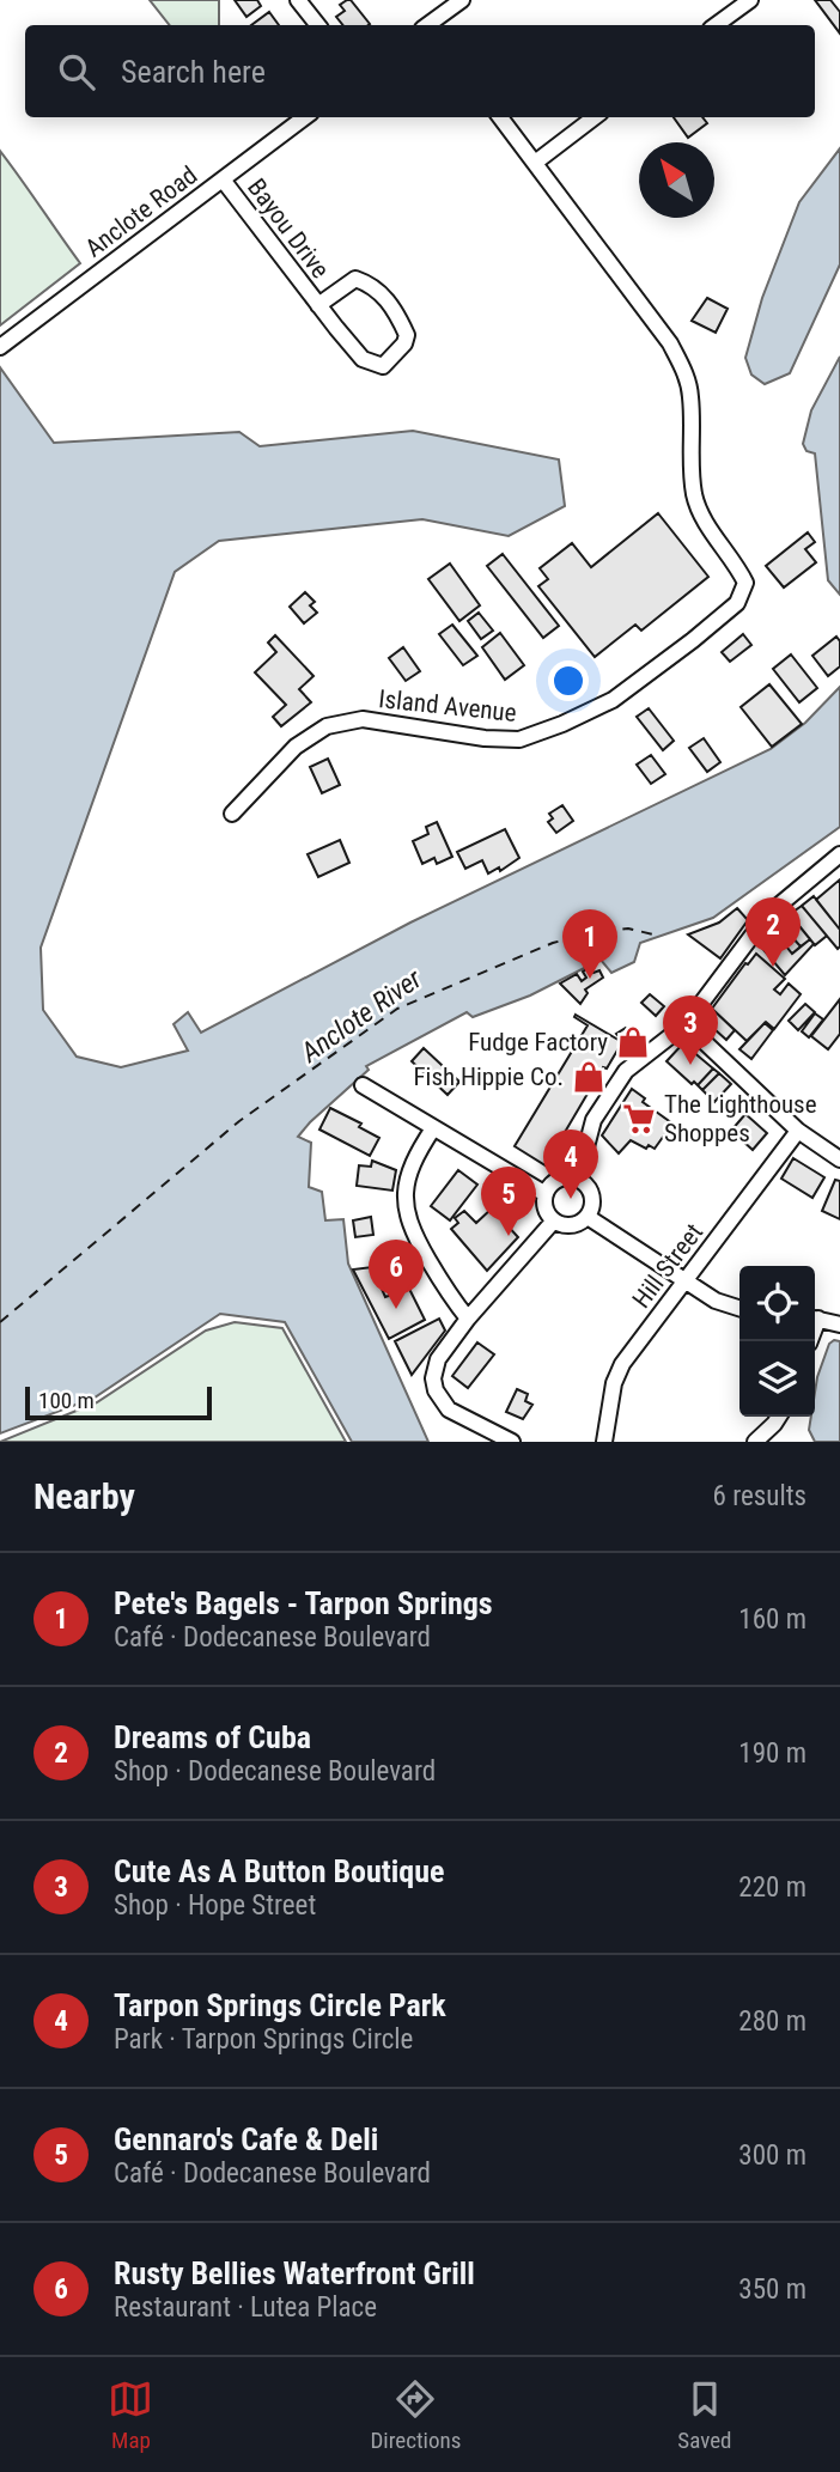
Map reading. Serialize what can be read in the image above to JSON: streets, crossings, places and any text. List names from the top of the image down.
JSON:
{
  "streets": {
    "street": [
      "Anclote Road",
      "Bayou Drive",
      "Island Avenue",
      "Hill Street"
    ]
  },
  "crossings": [
    ["Anclote Road", "Bayou Drive"]
  ],
  "water": ["Anclote River"],
  "places": {
    "shop": ["Fudge Factory", "Fish Hippie Co."],
    "supermarket": ["The Lighthouse Shoppes"]
  },
  "scale_bar": "100 m",
  "north": "top left",
  "page": {
    "search": "Search here",
    "pins": [
      "2",
      "1",
      "3",
      "4",
      "5",
      "6"
    ],
    "scale": "100 m",
    "heading": ["Nearby", "6 results"],
    "list": [
      {
        "mark": "1",
        "name": "Pete's Bagels - Tarpon Springs",
        "note": "Café · Dodecanese Boulevard",
        "value": "160 m"
      },
      {
        "mark": "2",
        "name": "Dreams of Cuba",
        "note": "Shop · Dodecanese Boulevard",
        "value": "190 m"
      },
      {
        "mark": "3",
        "name": "Cute As A Button Boutique",
        "note": "Shop · Hope Street",
        "value": "220 m"
      },
      {
        "mark": "4",
        "name": "Tarpon Springs Circle Park",
        "note": "Park · Tarpon Springs Circle",
        "value": "280 m"
      },
      {
        "mark": "5",
        "name": "Gennaro's Cafe & Deli",
        "note": "Café · Dodecanese Boulevard",
        "value": "300 m"
      },
      {
        "mark": "6",
        "name": "Rusty Bellies Waterfront Grill",
        "note": "Restaurant · Lutea Place",
        "value": "350 m"
      }
    ],
    "nav": ["Map", "Directions", "Saved"]
  }
}
